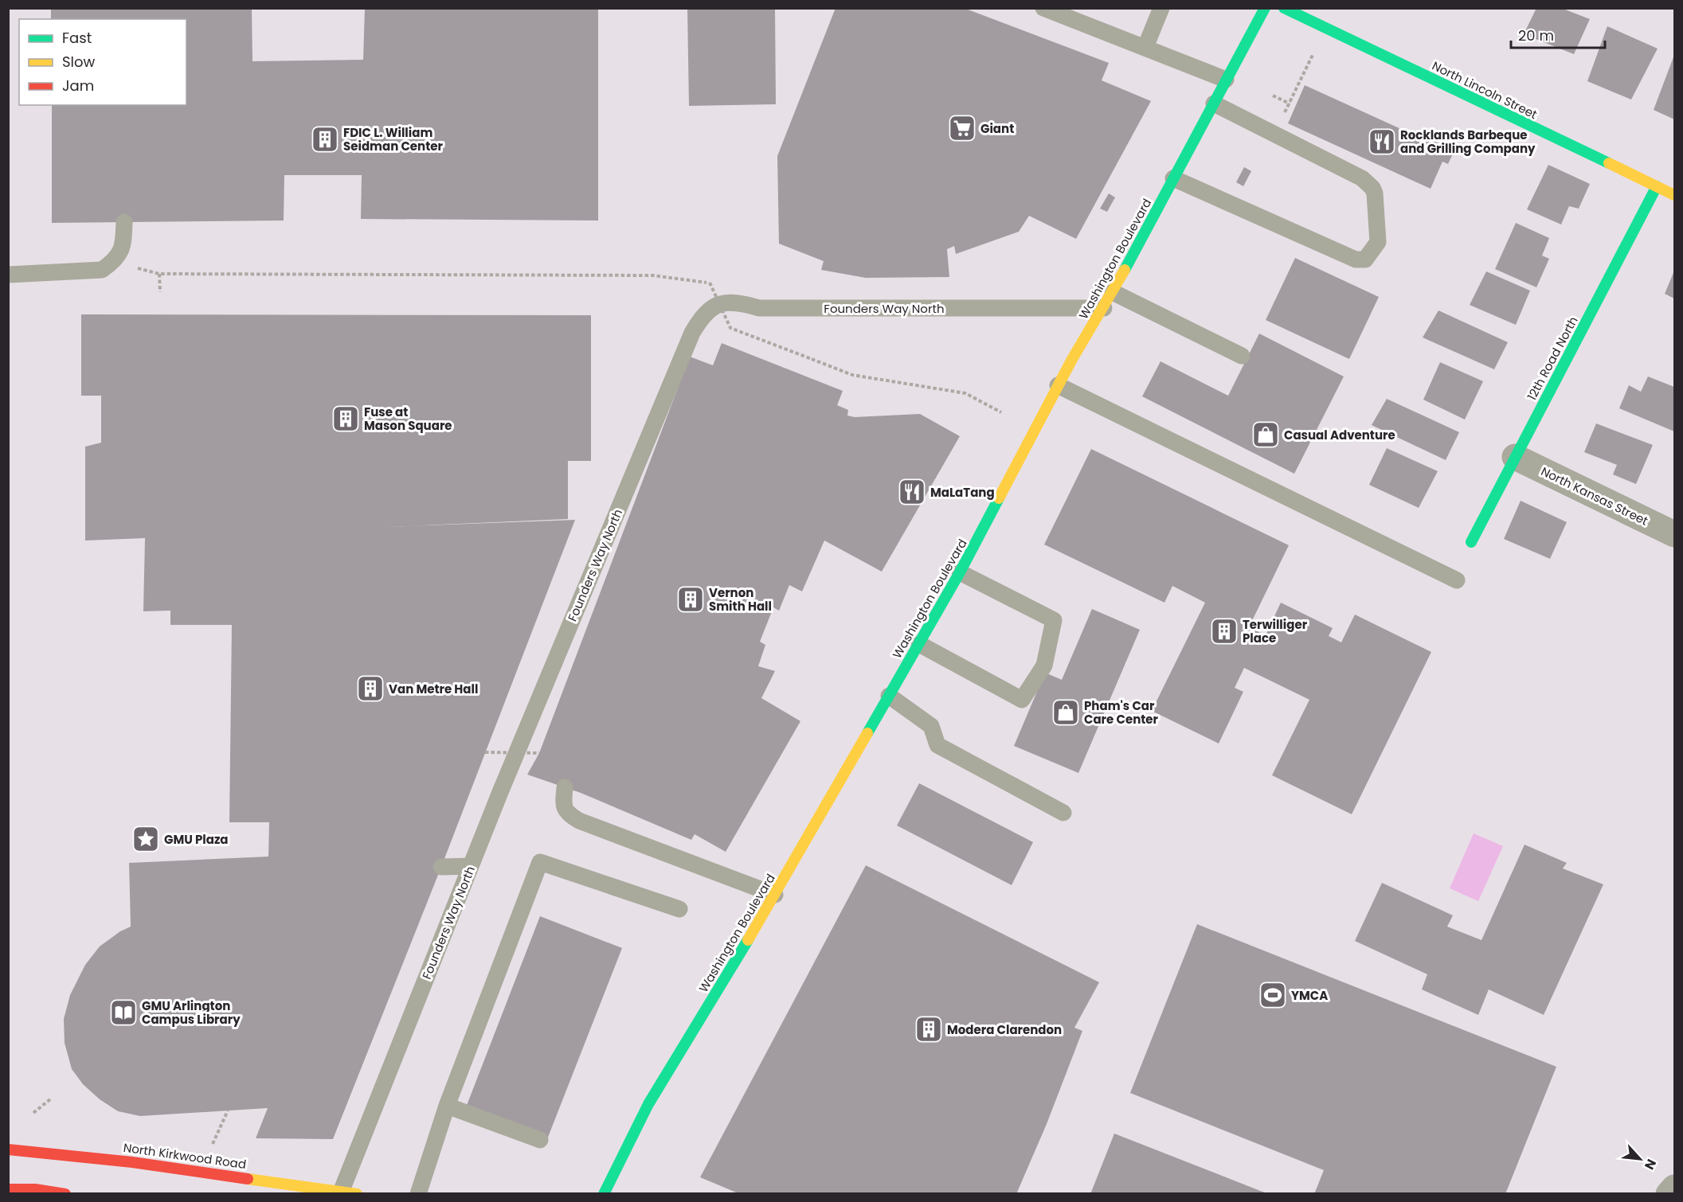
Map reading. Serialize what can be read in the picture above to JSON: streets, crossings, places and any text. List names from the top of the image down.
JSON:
{
  "streets": {
    "main road": [
      "North Lincoln Street",
      "Washington Boulevard",
      "12th Road North",
      "North Kirkwood Road"
    ],
    "street": ["North Kansas Street"],
    "lane": ["Founders Way North"]
  },
  "crossings": [
    ["North Lincoln Street", "12th Road North"],
    ["Washington Boulevard", "Founders Way North"],
    ["Founders Way North", "North Kirkwood Road"],
    ["12th Road North", "North Kansas Street"]
  ],
  "places": {
    "supermarket": ["Giant"],
    "building": [
      "FDIC L. William Seidman Center",
      "Fuse at Mason Square",
      "Vernon Smith Hall",
      "Terwilliger Place",
      "Van Metre Hall",
      "Modera Clarendon"
    ],
    "restaurant": ["Rocklands Barbeque and Grilling Company", "MaLaTang"],
    "shop": ["Casual Adventure", "Pham's Car Care Center"],
    "place": ["GMU Plaza"],
    "sports": ["YMCA"],
    "library": ["GMU Arlington Campus Library"]
  },
  "legend": ["Fast", "Slow", "Jam"],
  "scale_bar": "20 m",
  "north": "bottom right"
}
